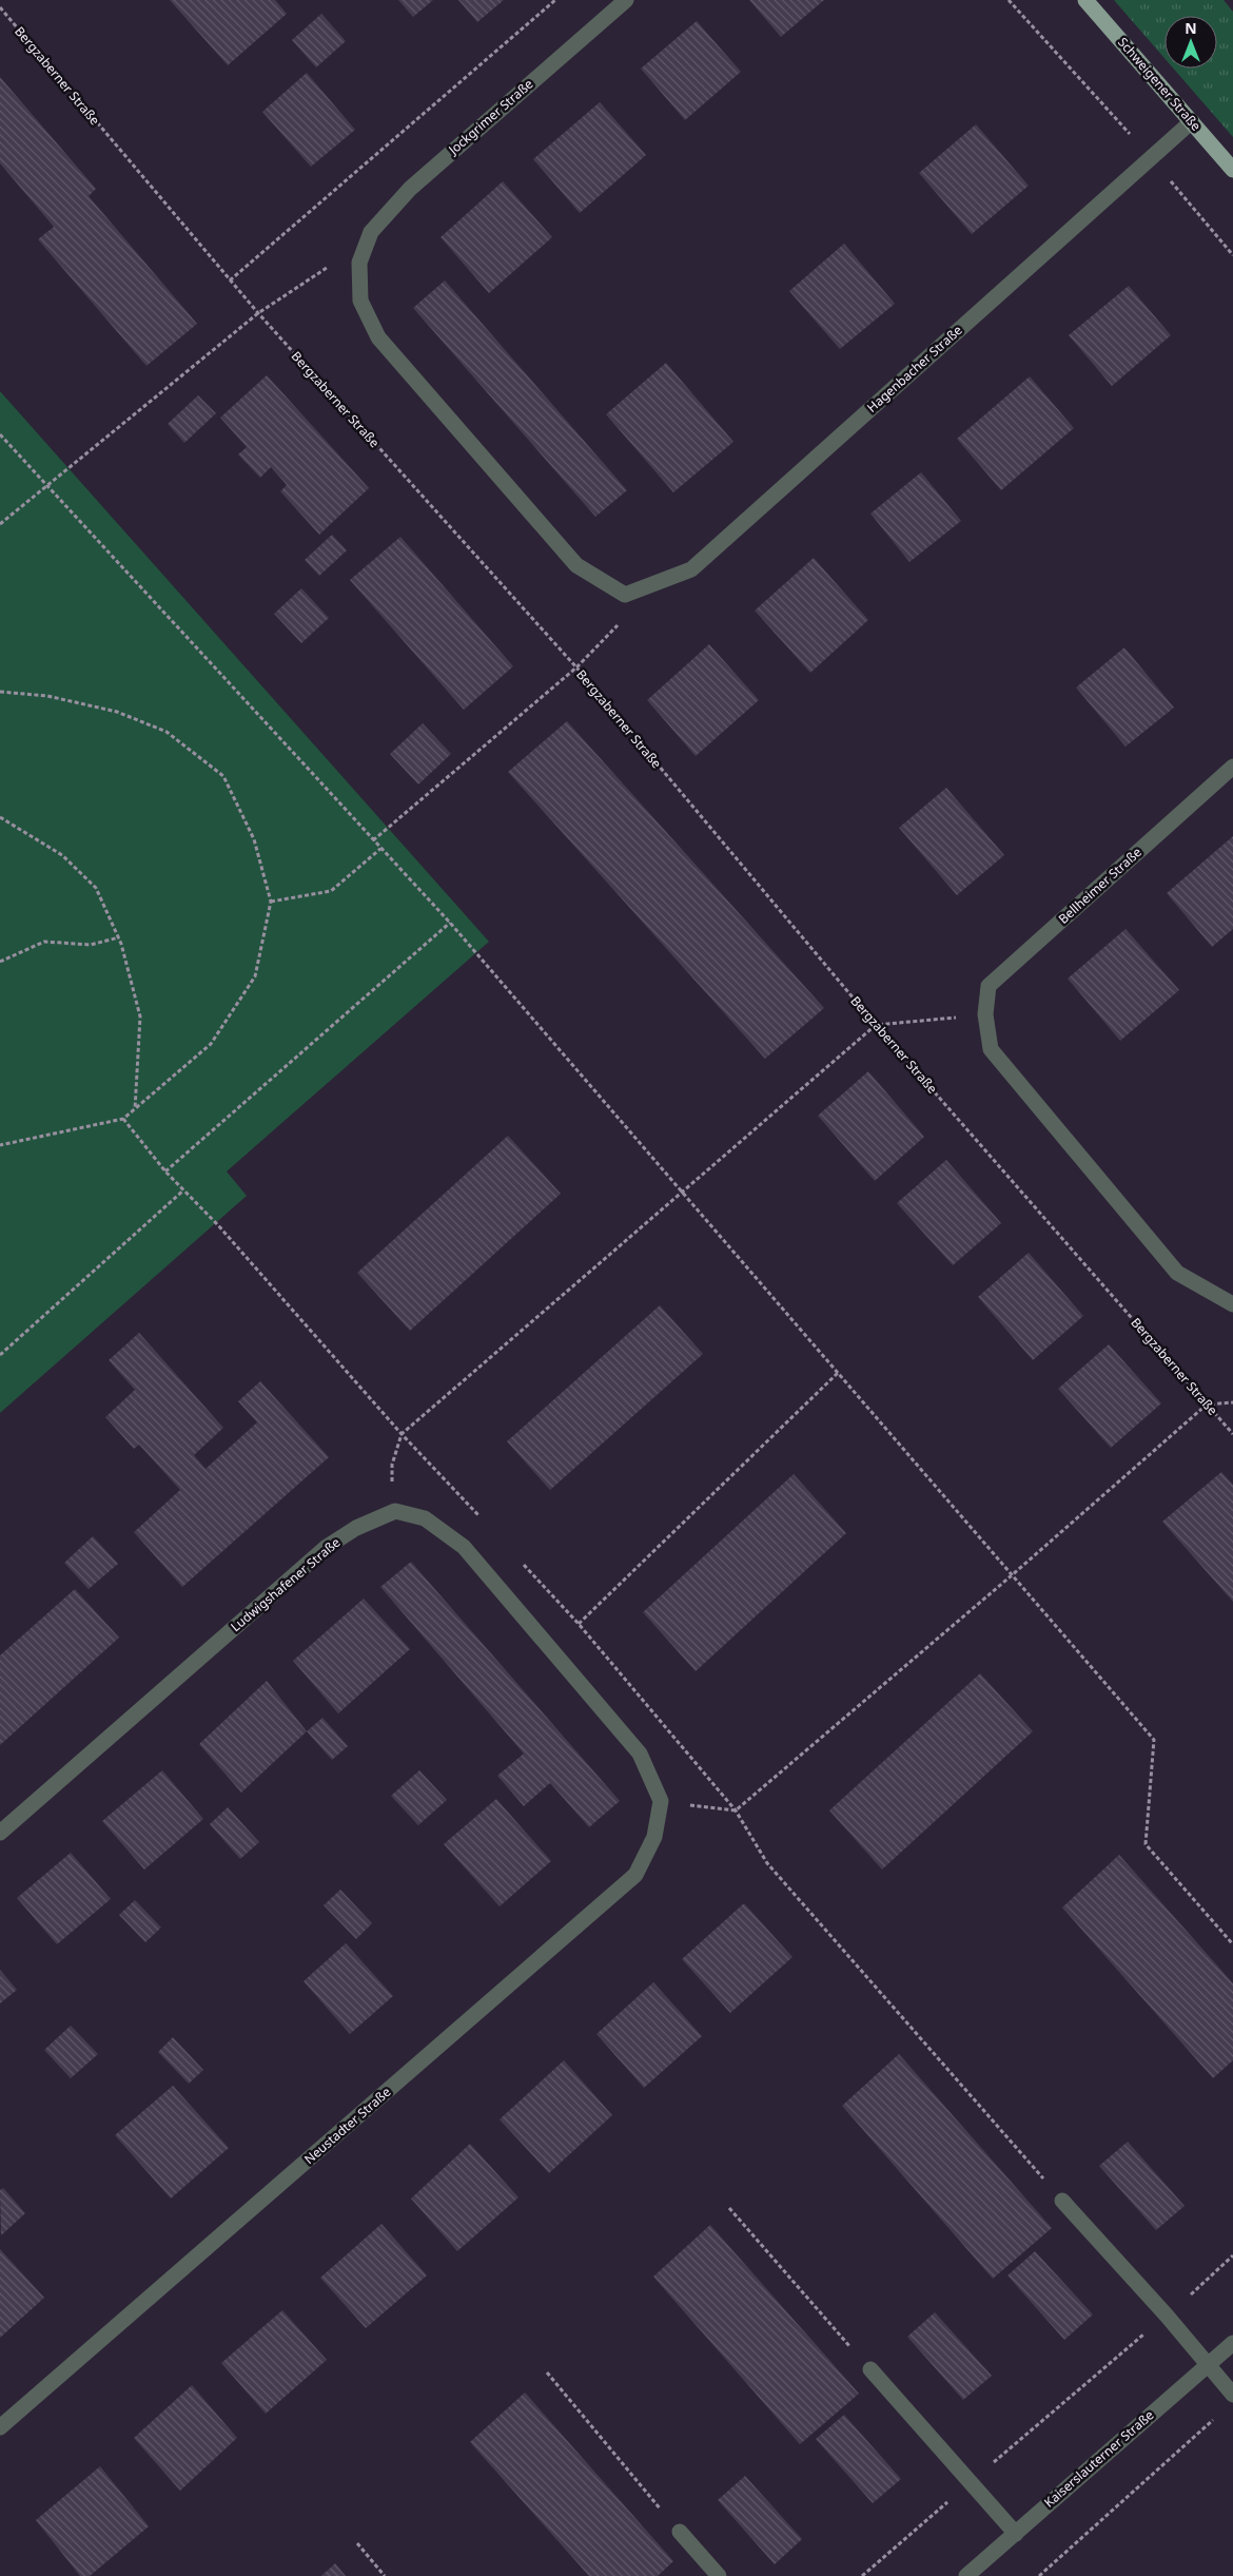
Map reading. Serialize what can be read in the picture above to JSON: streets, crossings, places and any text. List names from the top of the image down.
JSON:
{
  "streets": {
    "main road": ["Schweigener Straße"],
    "street": [
      "Jockgrimer Straße",
      "Hagenbacher Straße",
      "Bellheimer Straße",
      "Ludwigshafener Straße",
      "Neustadter Straße",
      "Kaiserslauterner Straße"
    ],
    "path": ["Bergzaberner Straße"]
  },
  "crossings": [
    ["Schweigener Straße", "Hagenbacher Straße"]
  ],
  "north": "top"
}
